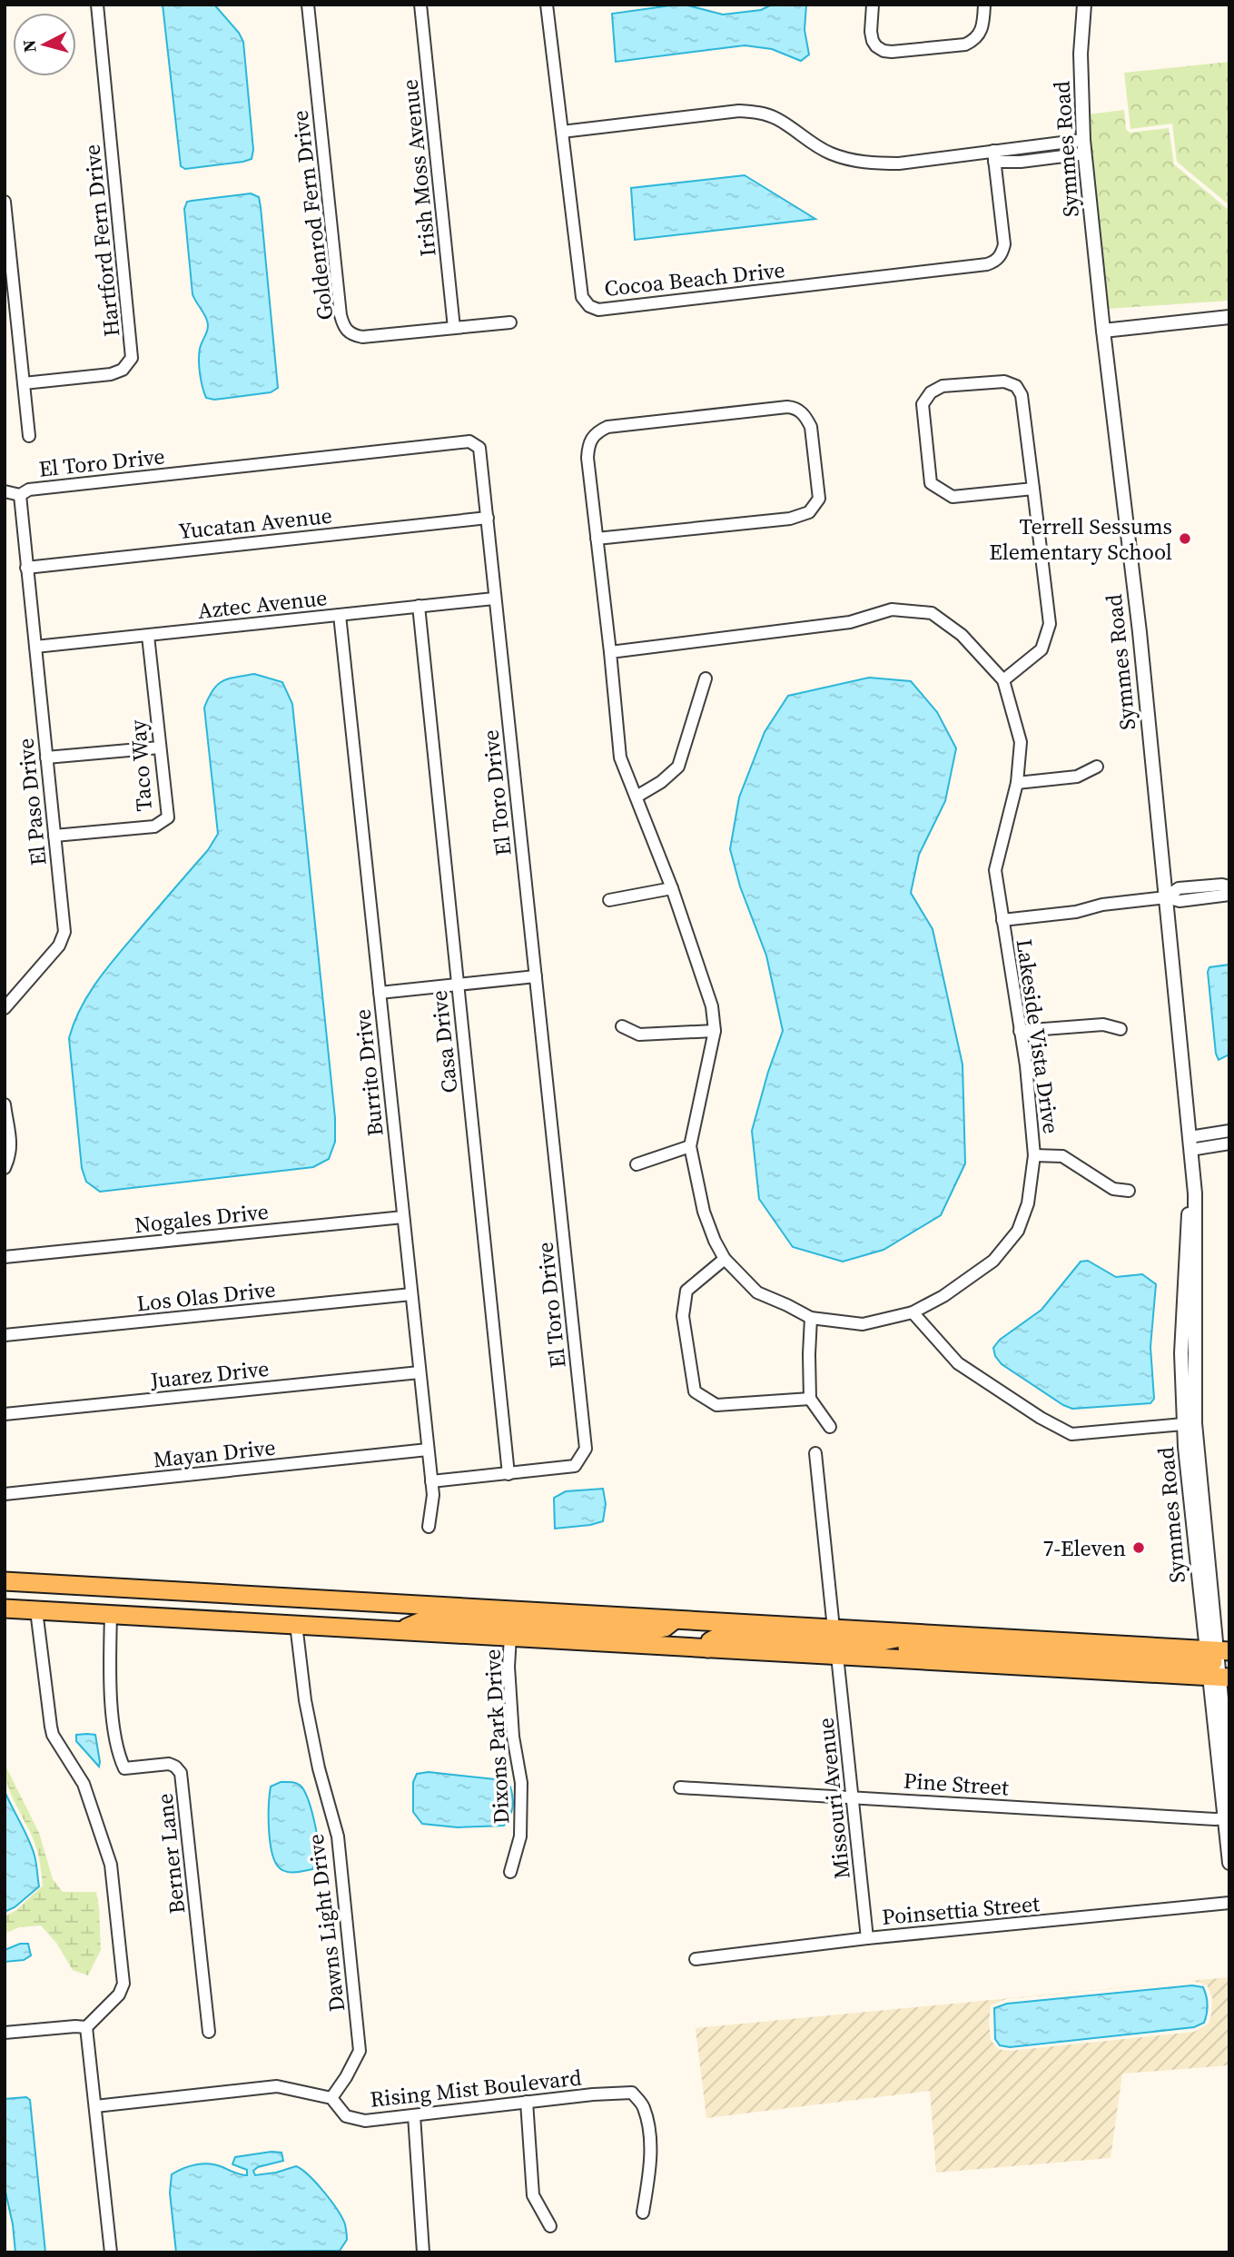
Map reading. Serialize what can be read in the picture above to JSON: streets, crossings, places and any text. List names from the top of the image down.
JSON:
{
  "streets": {
    "street": [
      "Symmes Road",
      "Irish Moss Avenue",
      "Goldenrod Fern Drive",
      "Hartford Fern Drive",
      "Cocoa Beach Drive",
      "El Toro Drive",
      "Yucatan Avenue",
      "Aztec Avenue",
      "Taco Way",
      "El Paso Drive",
      "Lakeside Vista Drive",
      "Casa Drive",
      "Burrito Drive",
      "Nogales Drive",
      "Los Olas Drive",
      "Juarez Drive",
      "Mayan Drive",
      "Dixons Park Drive",
      "Pine Street",
      "Missouri Avenue",
      "Berner Lane",
      "Poinsettia Street",
      "Dawns Light Drive",
      "Rising Mist Boulevard"
    ]
  },
  "crossings": [
    ["Symmes Road", "Pine Street"],
    ["Irish Moss Avenue", "Goldenrod Fern Drive"],
    ["El Toro Drive", "Yucatan Avenue"],
    ["El Toro Drive", "Aztec Avenue"],
    ["El Toro Drive", "El Paso Drive"],
    ["El Toro Drive", "Casa Drive"],
    ["El Toro Drive", "Burrito Drive"],
    ["Yucatan Avenue", "El Paso Drive"],
    ["Aztec Avenue", "Taco Way"],
    ["Aztec Avenue", "El Paso Drive"],
    ["Aztec Avenue", "Casa Drive"],
    ["Aztec Avenue", "Burrito Drive"],
    ["Taco Way", "El Paso Drive"],
    ["Burrito Drive", "Nogales Drive"],
    ["Burrito Drive", "Los Olas Drive"],
    ["Burrito Drive", "Juarez Drive"],
    ["Burrito Drive", "Mayan Drive"],
    ["Pine Street", "Missouri Avenue"],
    ["Missouri Avenue", "Poinsettia Street"],
    ["Dawns Light Drive", "Rising Mist Boulevard"]
  ],
  "places": ["Terrell Sessums Elementary School", "7-Eleven"],
  "north": "left"
}
